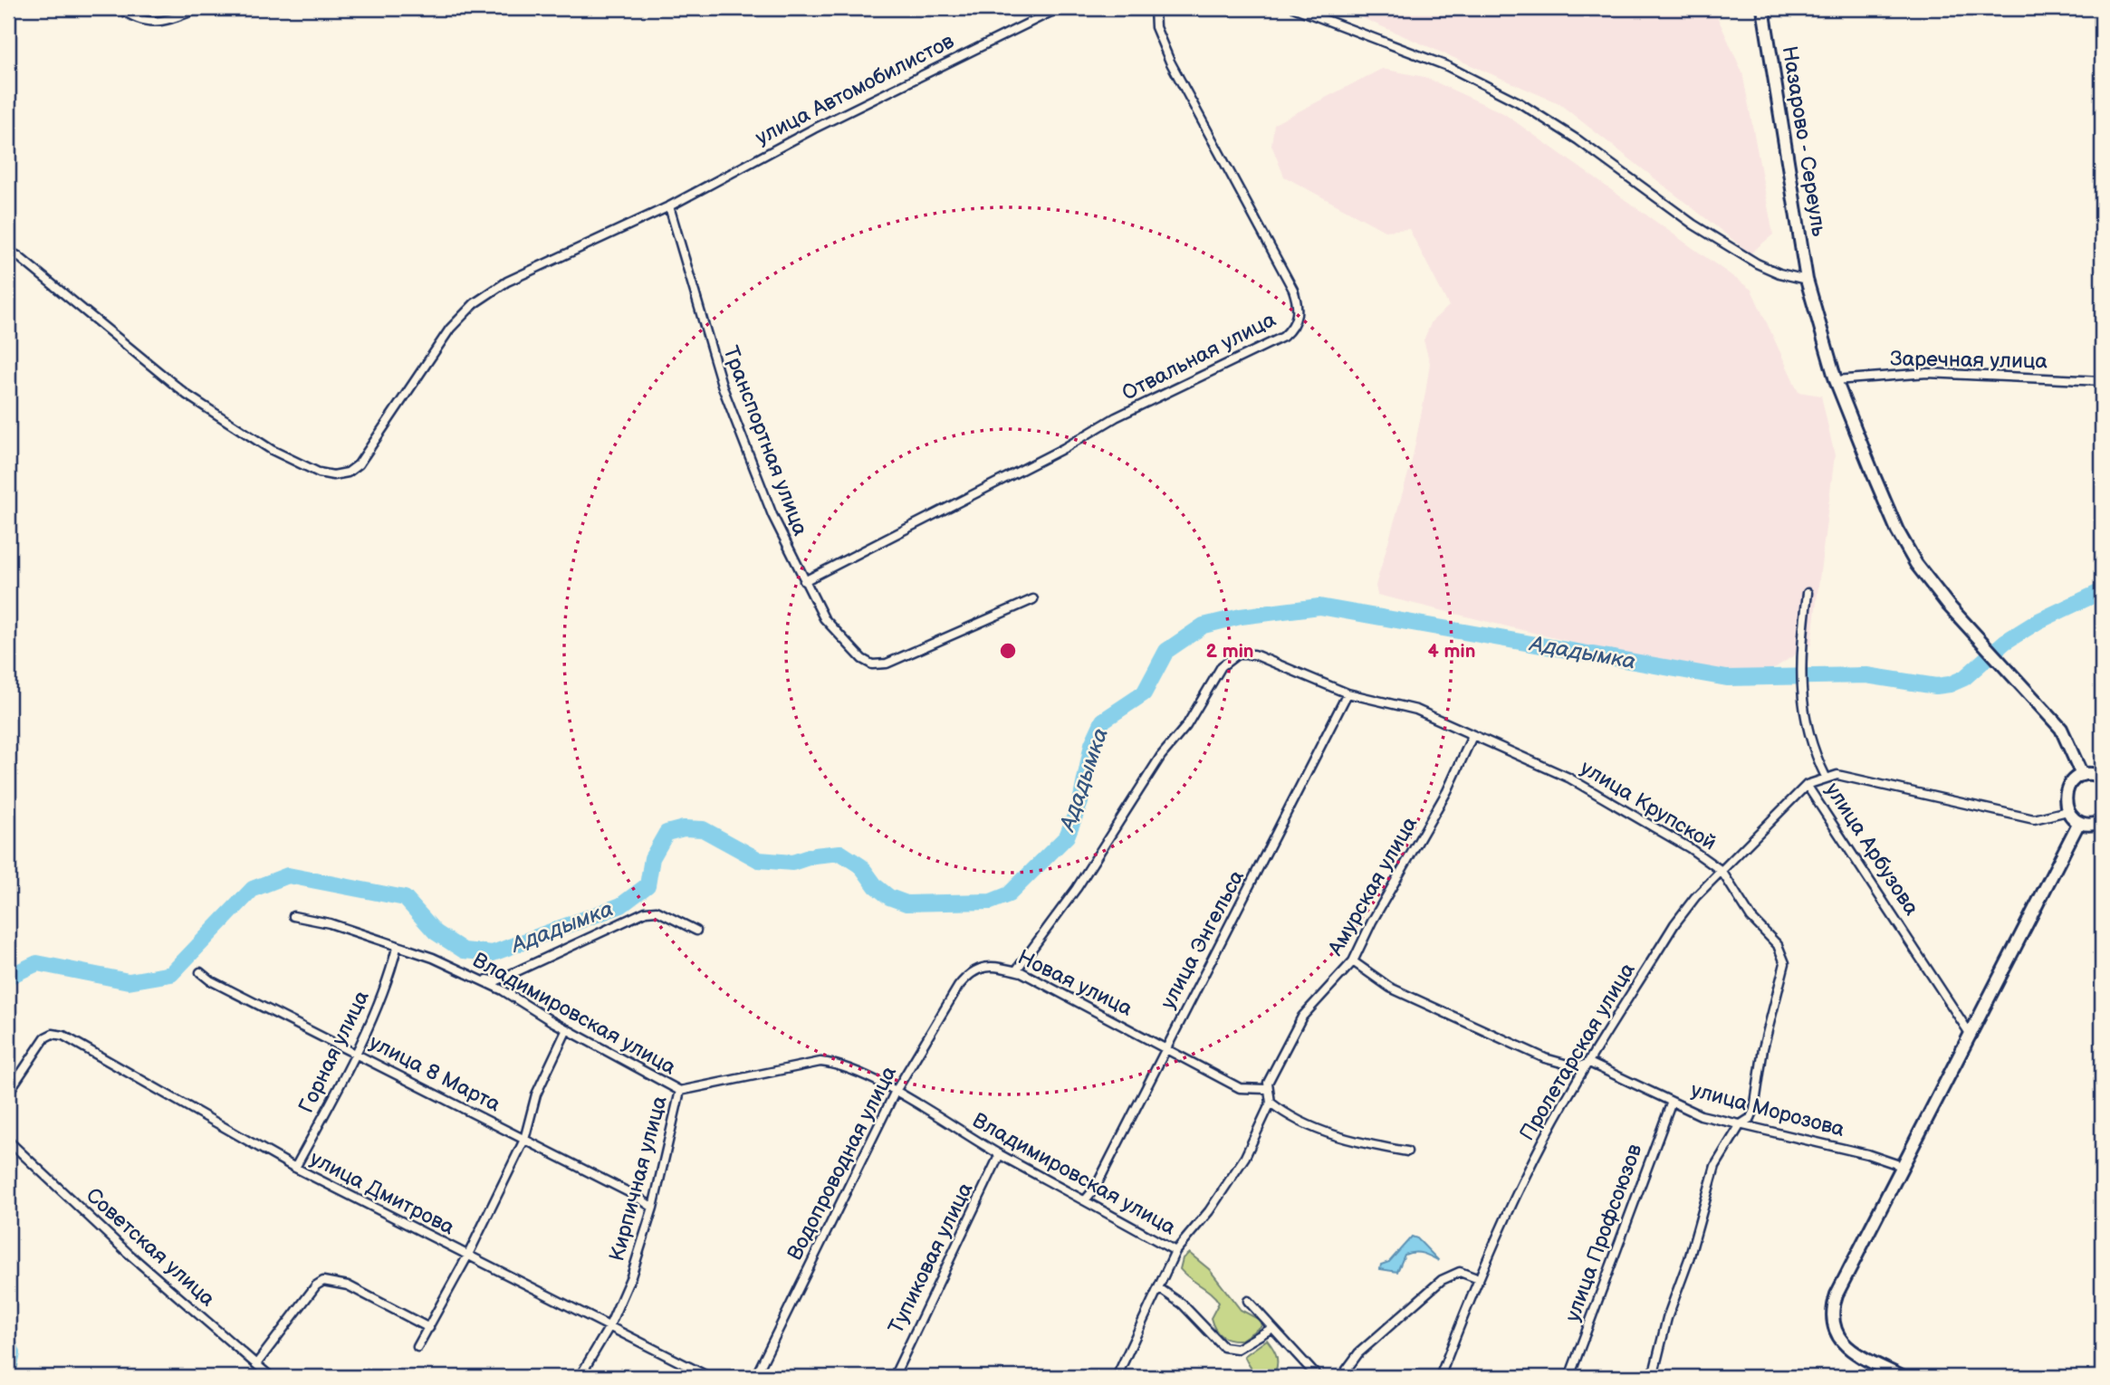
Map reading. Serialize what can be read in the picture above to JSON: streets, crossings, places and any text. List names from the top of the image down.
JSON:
{
  "streets": {
    "street": [
      "улица Автомобилистов",
      "Назарово - Сереуль",
      "Отвальная улица",
      "Заречная улица",
      "Транспортная улица",
      "улица Крупской",
      "улица Арбузова",
      "Амурская улица",
      "улица Энгельса",
      "Новая улица",
      "Владимировская улица",
      "Горная улица",
      "Пролетарская улица",
      "улица 8 Марта",
      "улица Морозова",
      "Водопроводная улица",
      "Кирпичная улица",
      "улица Дмитрова",
      "улица Профсоюзов",
      "Советская улица",
      "Тупиковая улица"
    ]
  },
  "crossings": [
    ["улица Автомобилистов", "Транспортная улица"],
    ["Назарово - Сереуль", "Заречная улица"],
    ["Отвальная улица", "Транспортная улица"],
    ["улица Крупской", "Амурская улица"],
    ["улица Крупской", "улица Энгельса"],
    ["улица Крупской", "Новая улица"],
    ["улица Крупской", "Пролетарская улица"],
    ["улица Крупской", "улица Морозова"],
    ["улица Арбузова", "Пролетарская улица"],
    ["Амурская улица", "Новая улица"],
    ["Амурская улица", "улица Морозова"],
    ["улица Энгельса", "Новая улица"],
    ["улица Энгельса", "Владимировская улица"],
    ["Новая улица", "Водопроводная улица"],
    ["Владимировская улица", "Горная улица"],
    ["Владимировская улица", "Водопроводная улица"],
    ["Владимировская улица", "Кирпичная улица"],
    ["Владимировская улица", "Тупиковая улица"],
    ["Горная улица", "улица 8 Марта"],
    ["Горная улица", "улица Дмитрова"],
    ["Пролетарская улица", "улица Морозова"],
    ["улица 8 Марта", "Кирпичная улица"],
    ["улица Морозова", "улица Профсоюзов"],
    ["Кирпичная улица", "улица Дмитрова"]
  ],
  "water": ["Ададымка"],
  "rings": ["2 min", "4 min"]
}
